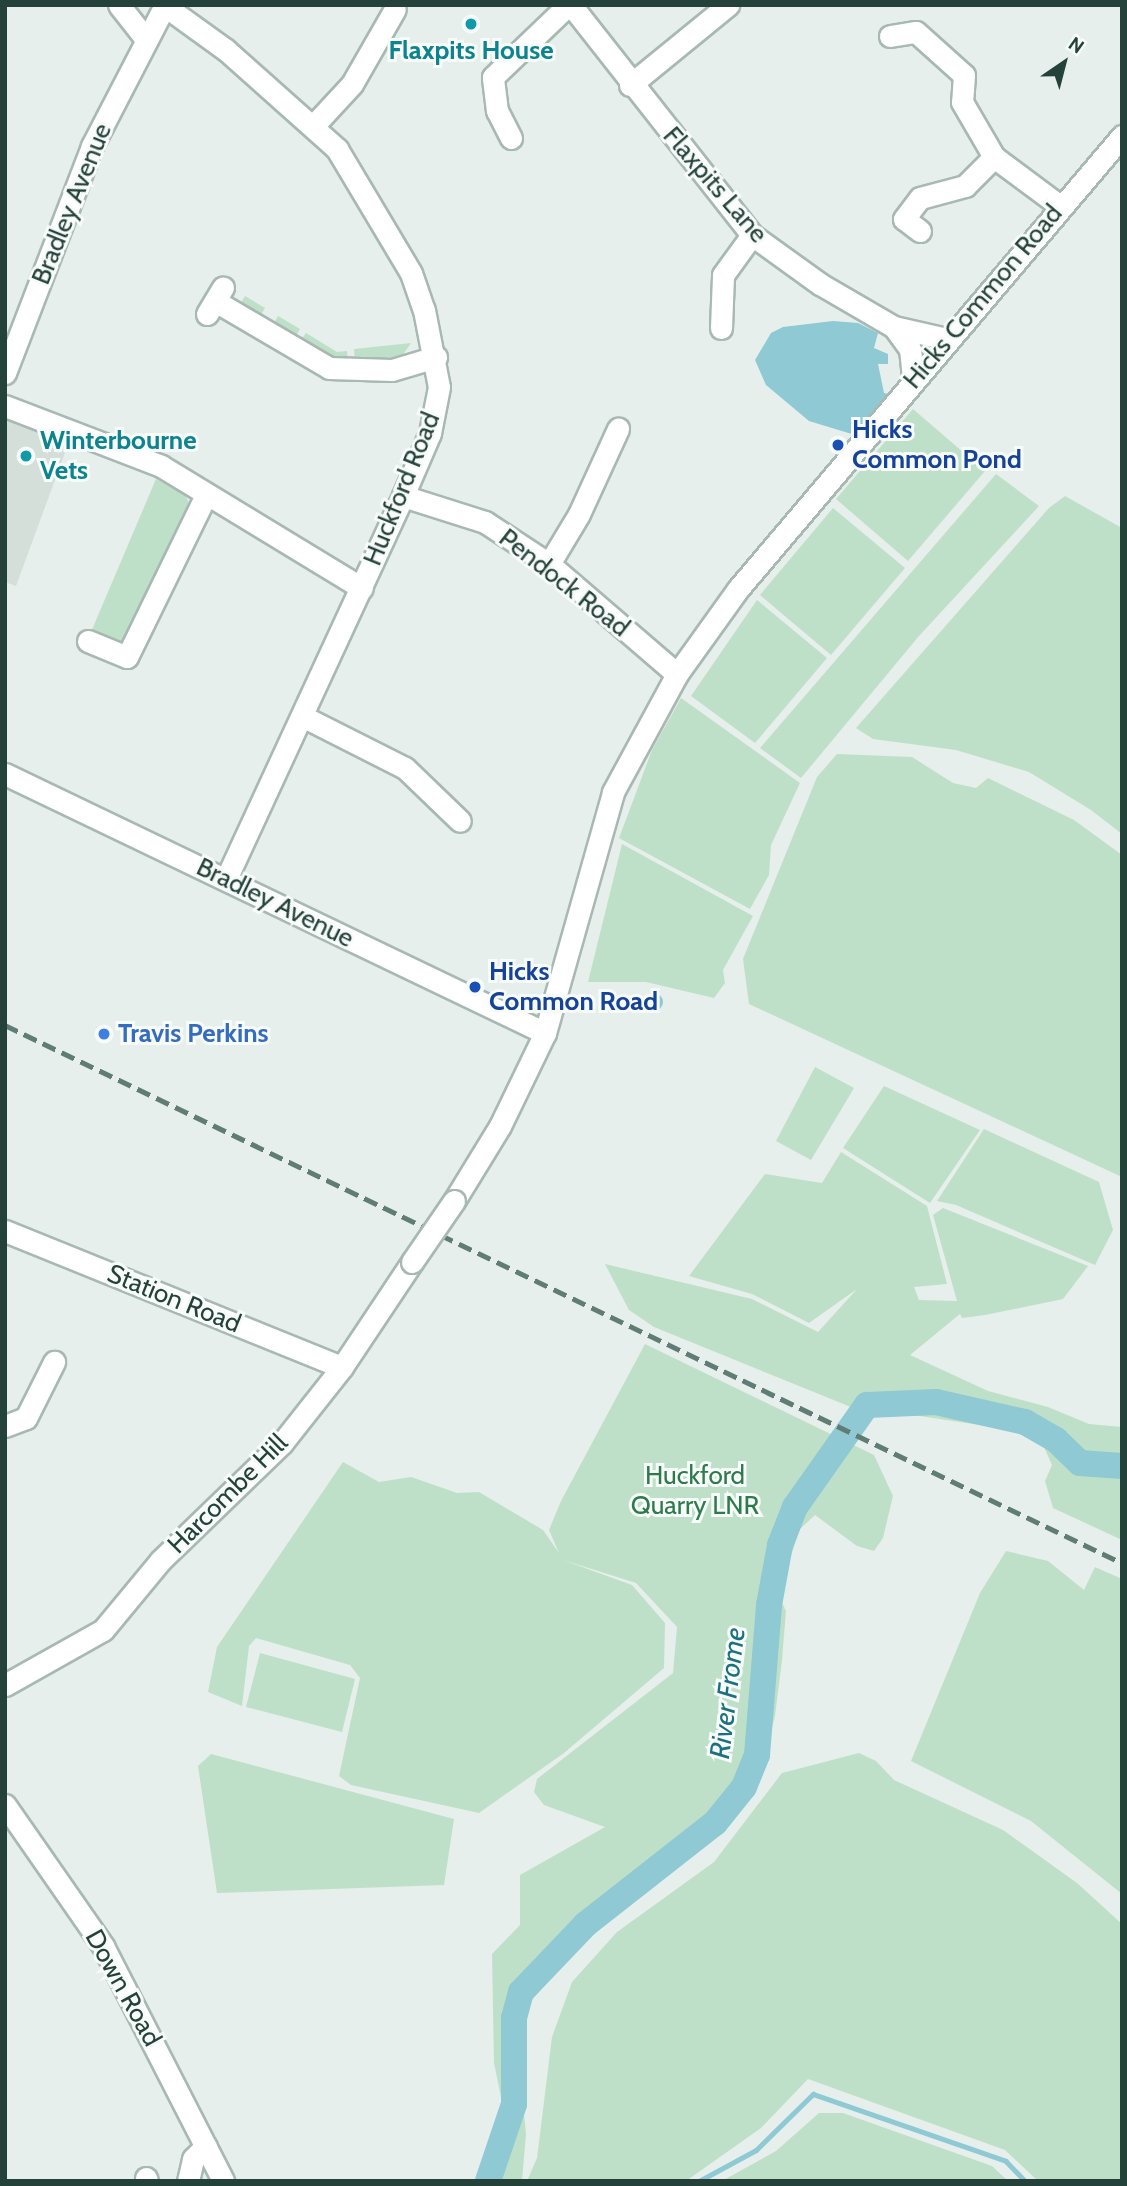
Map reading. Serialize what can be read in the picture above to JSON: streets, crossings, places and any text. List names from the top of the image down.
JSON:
{
  "streets": {
    "street": [
      "Flaxpits Lane",
      "Bradley Avenue",
      "Hicks Common Road",
      "Huckford Road",
      "Pendock Road",
      "Station Road",
      "Harcombe Hill",
      "Down Road"
    ]
  },
  "crossings": [
    ["Flaxpits Lane", "Hicks Common Road"],
    ["Bradley Avenue", "Hicks Common Road"],
    ["Bradley Avenue", "Huckford Road"],
    ["Hicks Common Road", "Pendock Road"],
    ["Hicks Common Road", "Harcombe Hill"],
    ["Huckford Road", "Pendock Road"],
    ["Station Road", "Harcombe Hill"]
  ],
  "water": ["River Frome"],
  "parks": ["Huckford Quarry LNR"],
  "places": [
    "Flaxpits House",
    "Hicks Common Pond",
    "Winterbourne Vets",
    "Hicks Common Road",
    "Travis Perkins"
  ],
  "north": "top right"
}
